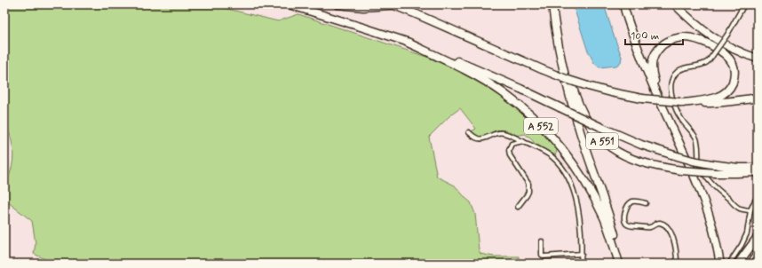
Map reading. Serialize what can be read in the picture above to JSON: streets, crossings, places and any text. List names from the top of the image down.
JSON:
{
  "streets": {
    "highway": ["A 552", "A 551"]
  },
  "crossings": [
    ["A 552", "A 551"]
  ],
  "scale_bar": "100 m"
}
